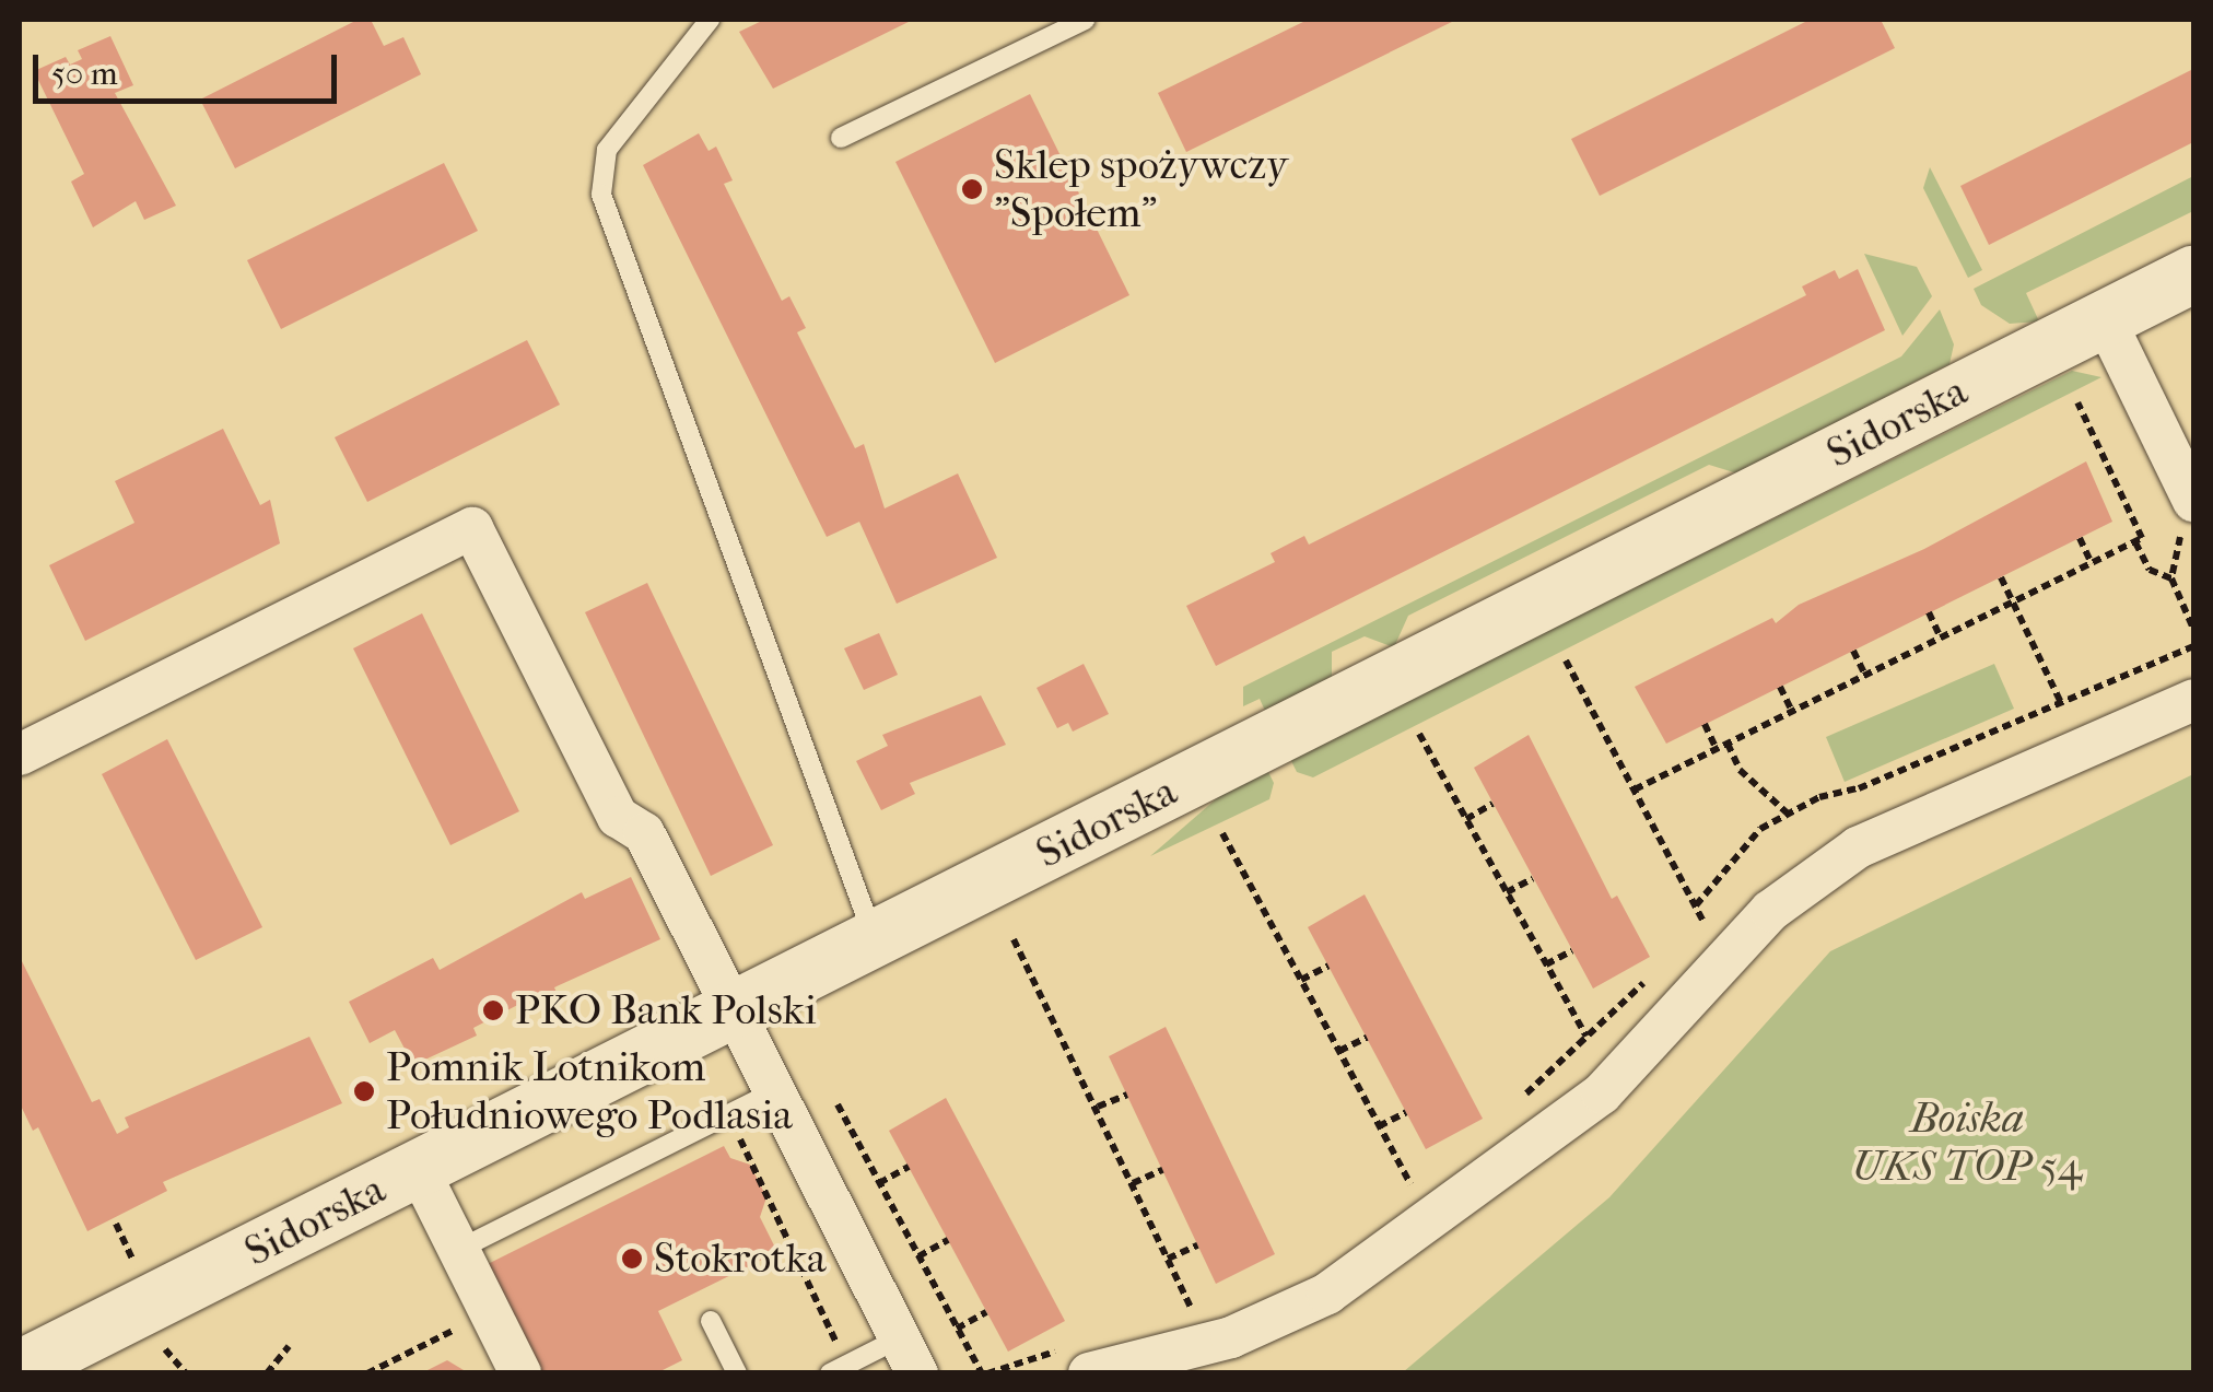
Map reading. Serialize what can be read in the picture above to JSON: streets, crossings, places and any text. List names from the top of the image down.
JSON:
{
  "streets": {
    "street": ["Sidorska"]
  },
  "parks": ["Boiska UKS TOP 54"],
  "places": [
    "Sklep spożywczy \"Społem\"",
    "PKO Bank Polski",
    "Pomnik Lotnikom Południowego Podlasia",
    "Stokrotka"
  ],
  "scale_bar": "50 m"
}
